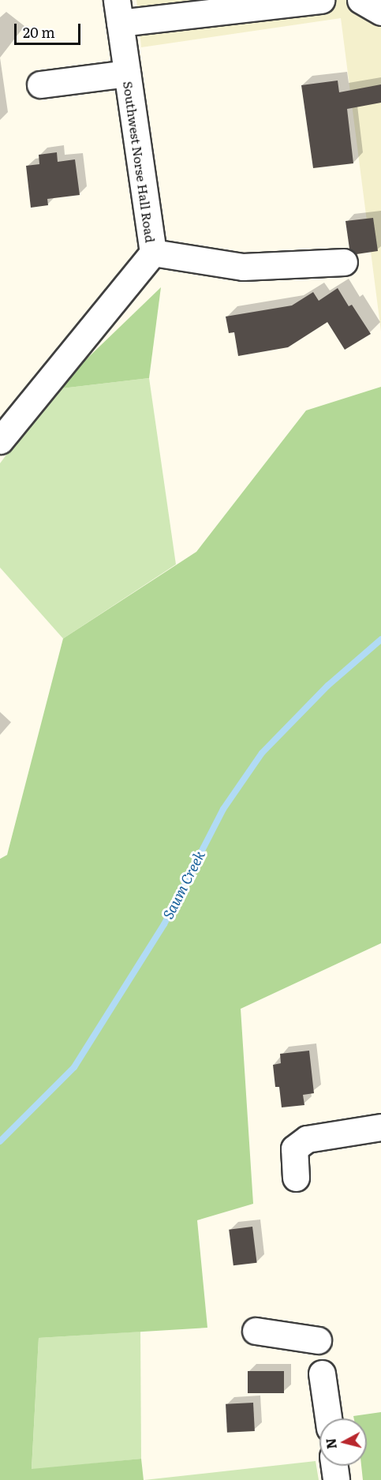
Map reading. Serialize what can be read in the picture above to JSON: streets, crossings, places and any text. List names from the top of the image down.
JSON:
{
  "streets": {
    "street": ["Southwest Norse Hall Road"]
  },
  "water": ["Saum Creek"],
  "scale_bar": "20 m",
  "north": "left"
}
